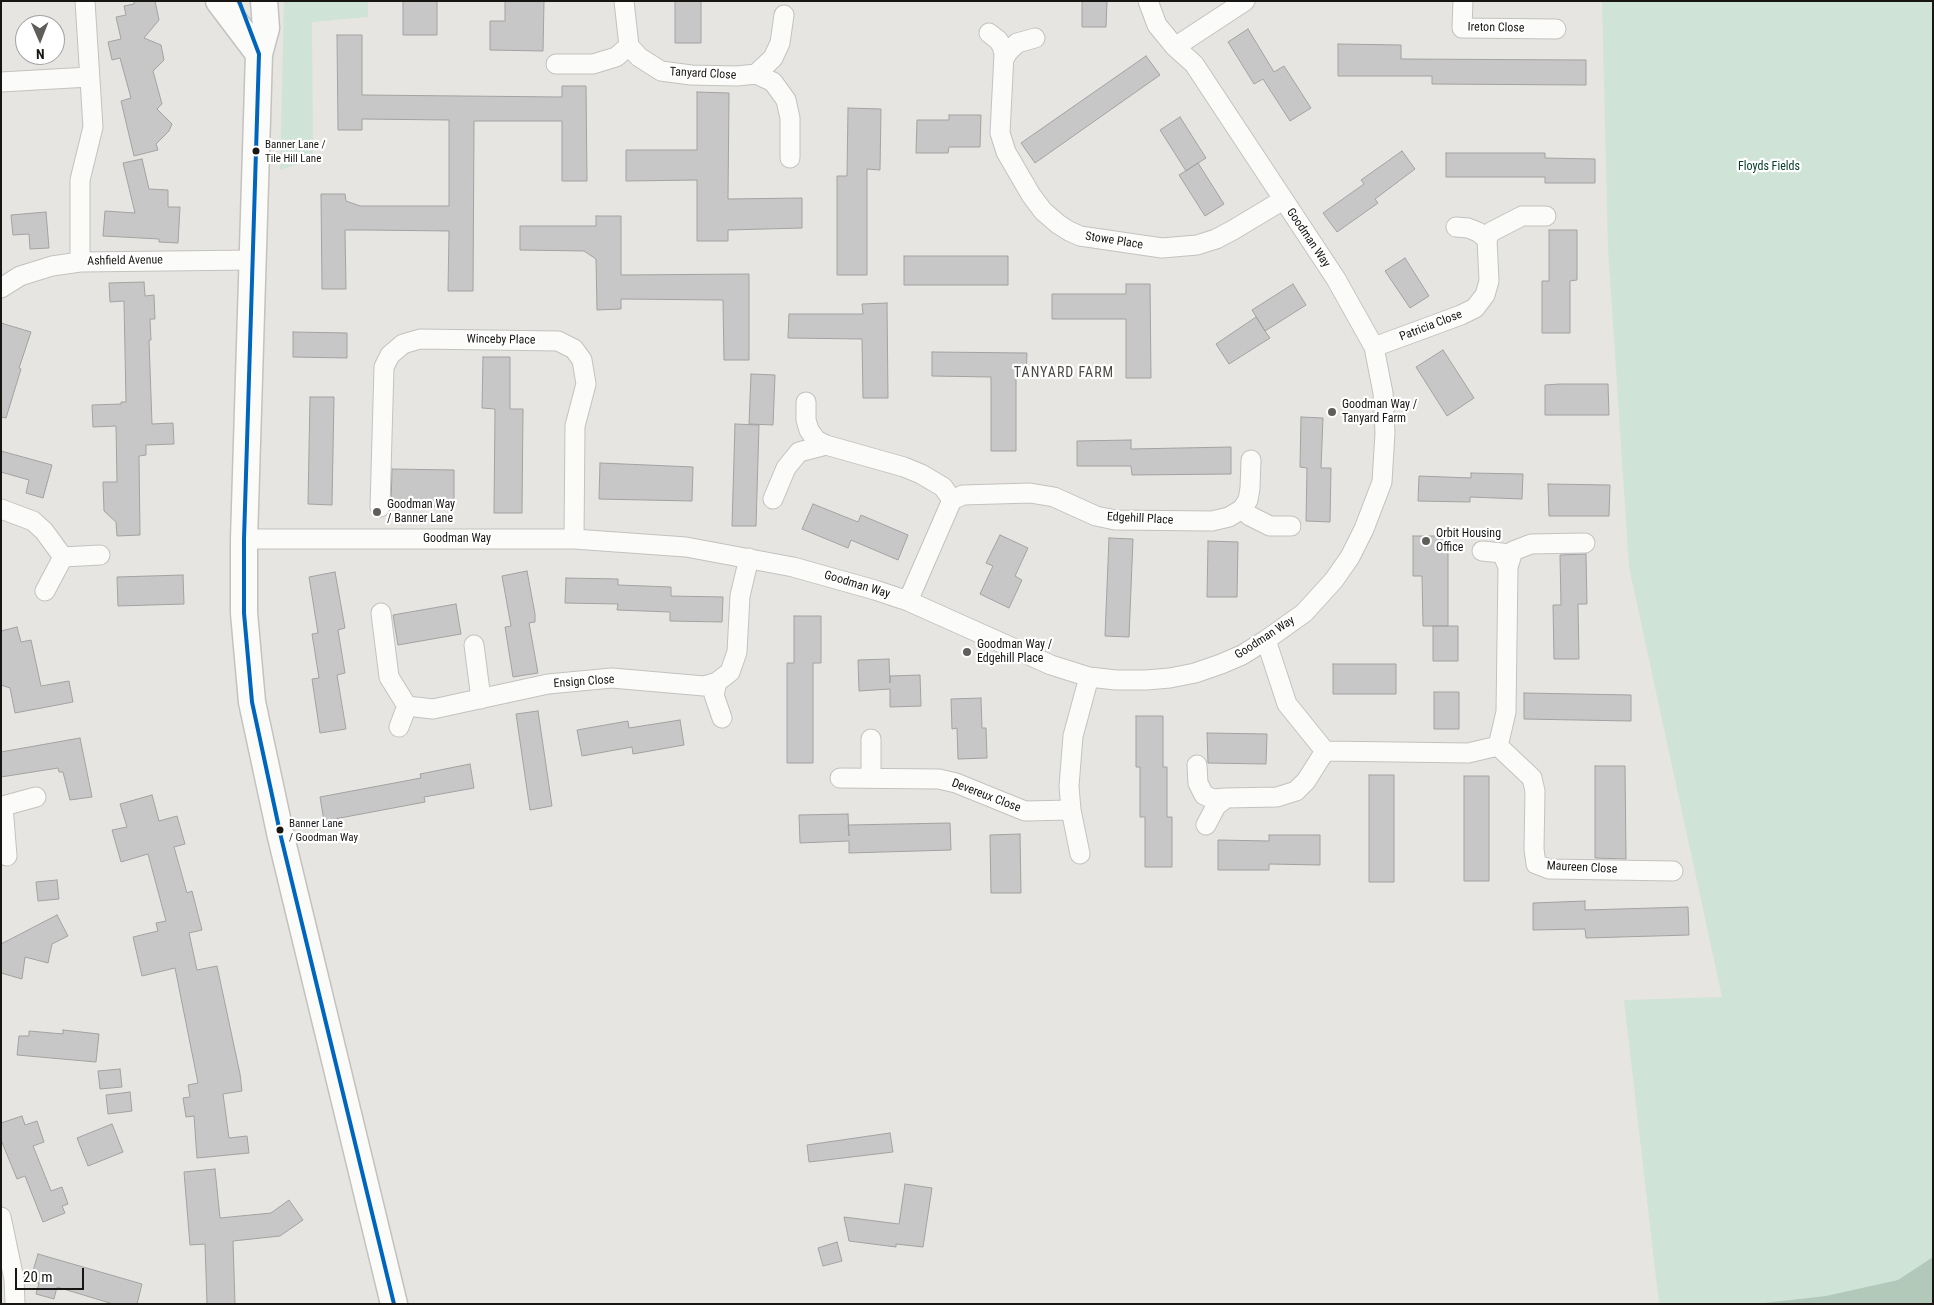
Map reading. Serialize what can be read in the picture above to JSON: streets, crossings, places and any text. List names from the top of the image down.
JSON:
{
  "streets": {
    "street": [
      "Ireton Close",
      "Tanyard Close",
      "Goodman Way",
      "Stowe Place",
      "Ashfield Avenue",
      "Patricia Close",
      "Winceby Place",
      "Edgehill Place",
      "Ensign Close",
      "Devereux Close",
      "Maureen Close"
    ]
  },
  "crossings": [
    ["Goodman Way", "Stowe Place"],
    ["Goodman Way", "Patricia Close"],
    ["Goodman Way", "Winceby Place"]
  ],
  "districts": ["TANYARD FARM"],
  "parks": ["Floyds Fields"],
  "places": [
    "Banner Lane / Tile Hill Lane",
    "Goodman Way / Tanyard Farm",
    "Goodman Way / Banner Lane",
    "Orbit Housing Office",
    "Goodman Way / Edgehill Place",
    "Banner Lane / Goodman Way"
  ],
  "scale_bar": "20 m",
  "north": "bottom"
}
